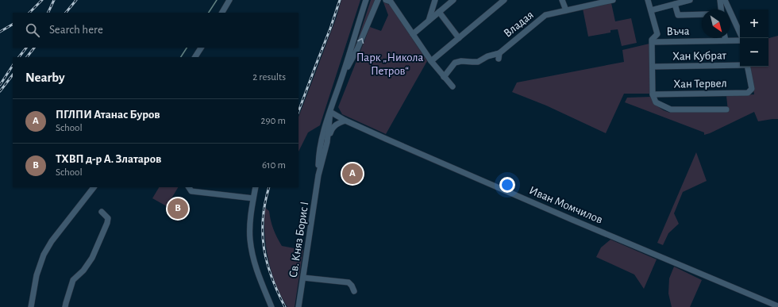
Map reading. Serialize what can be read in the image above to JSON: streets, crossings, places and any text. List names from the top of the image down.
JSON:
{
  "streets": {
    "street": [
      "Владая",
      "Въча",
      "Хан Кубрат",
      "Хан Тервел",
      "Иван Момчилов",
      "Св. Княз Борис I"
    ]
  },
  "crossings": [
    ["Иван Момчилов", "Св. Княз Борис I"]
  ],
  "parks": ["Парк „Никола Петров“"],
  "north": "bottom right",
  "page": {
    "map_buttons": ["+", "−"],
    "search": "Search here",
    "heading": ["Nearby", "2 results"],
    "list": [
      {
        "mark": "A",
        "name": "ПГЛПИ Атанас Буров",
        "note": "School",
        "value": "290 m"
      },
      {
        "mark": "B",
        "name": "ТХВП д-р А. Златаров",
        "note": "School",
        "value": "610 m"
      }
    ],
    "pins": ["A", "B"]
  }
}
